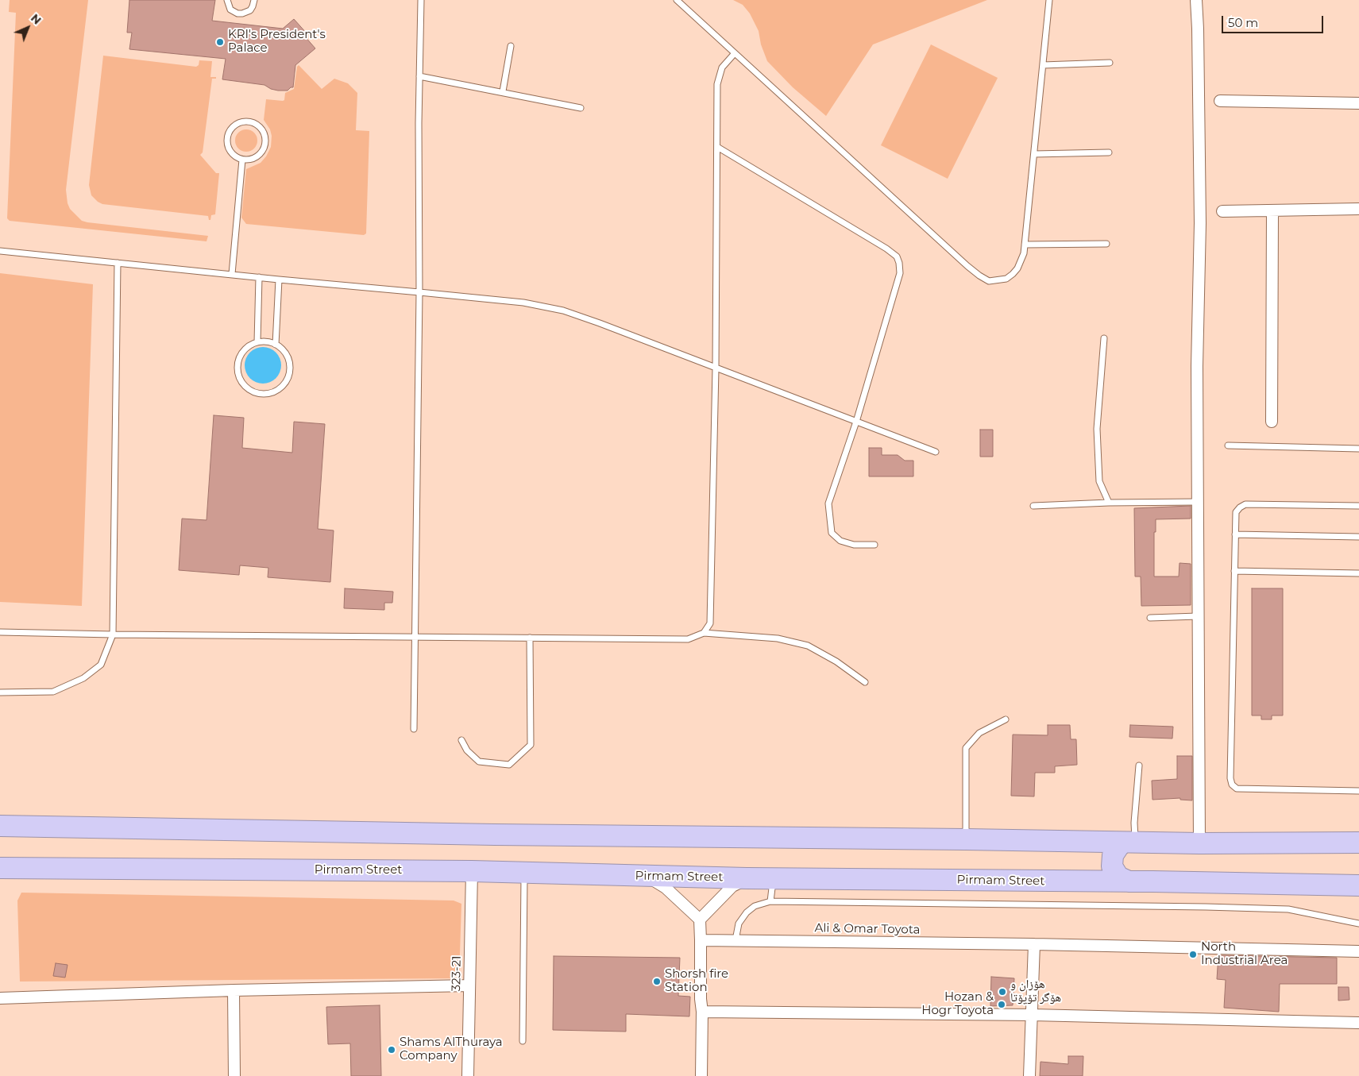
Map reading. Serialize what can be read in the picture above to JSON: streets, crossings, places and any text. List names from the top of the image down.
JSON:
{
  "streets": {
    "highway": ["Pirmam Street"],
    "street": ["Ali & Omar Toyota", "323-21"]
  },
  "crossings": [
    ["Pirmam Street", "323-21"]
  ],
  "places": [
    "KRI's President's Palace",
    "North Industrial Area",
    "Shorsh fire Station",
    "هۆزان و هۆگر تۆیۆتا",
    "Hozan & Hogr Toyota",
    "Shams AlThuraya Company"
  ],
  "scale_bar": "50 m",
  "north": "top right"
}
